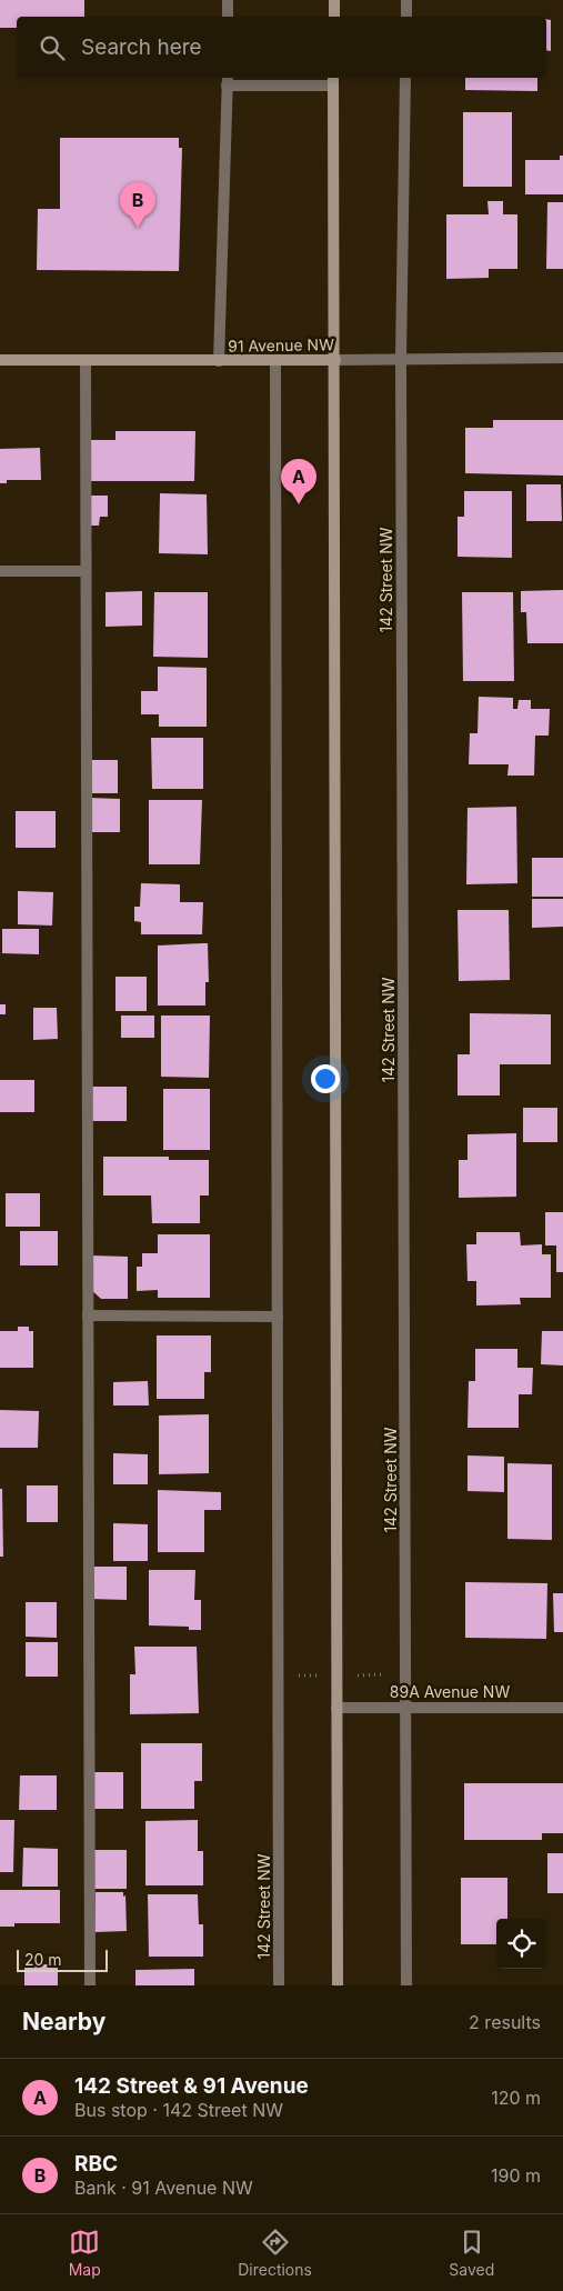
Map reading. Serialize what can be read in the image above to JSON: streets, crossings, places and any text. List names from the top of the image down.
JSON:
{
  "streets": {
    "main road": ["91 Avenue NW"],
    "street": ["142 Street NW", "89A Avenue NW"]
  },
  "crossings": [
    ["91 Avenue NW", "142 Street NW"],
    ["142 Street NW", "89A Avenue NW"]
  ],
  "scale_bar": "20 m",
  "page": {
    "search": "Search here",
    "pins": ["B", "A"],
    "scale": "20 m",
    "heading": ["Nearby", "2 results"],
    "list": [
      {
        "mark": "A",
        "name": "142 Street & 91 Avenue",
        "note": "Bus stop · 142 Street NW",
        "value": "120 m"
      },
      {
        "mark": "B",
        "name": "RBC",
        "note": "Bank · 91 Avenue NW",
        "value": "190 m"
      }
    ],
    "nav": ["Map", "Directions", "Saved"]
  }
}
